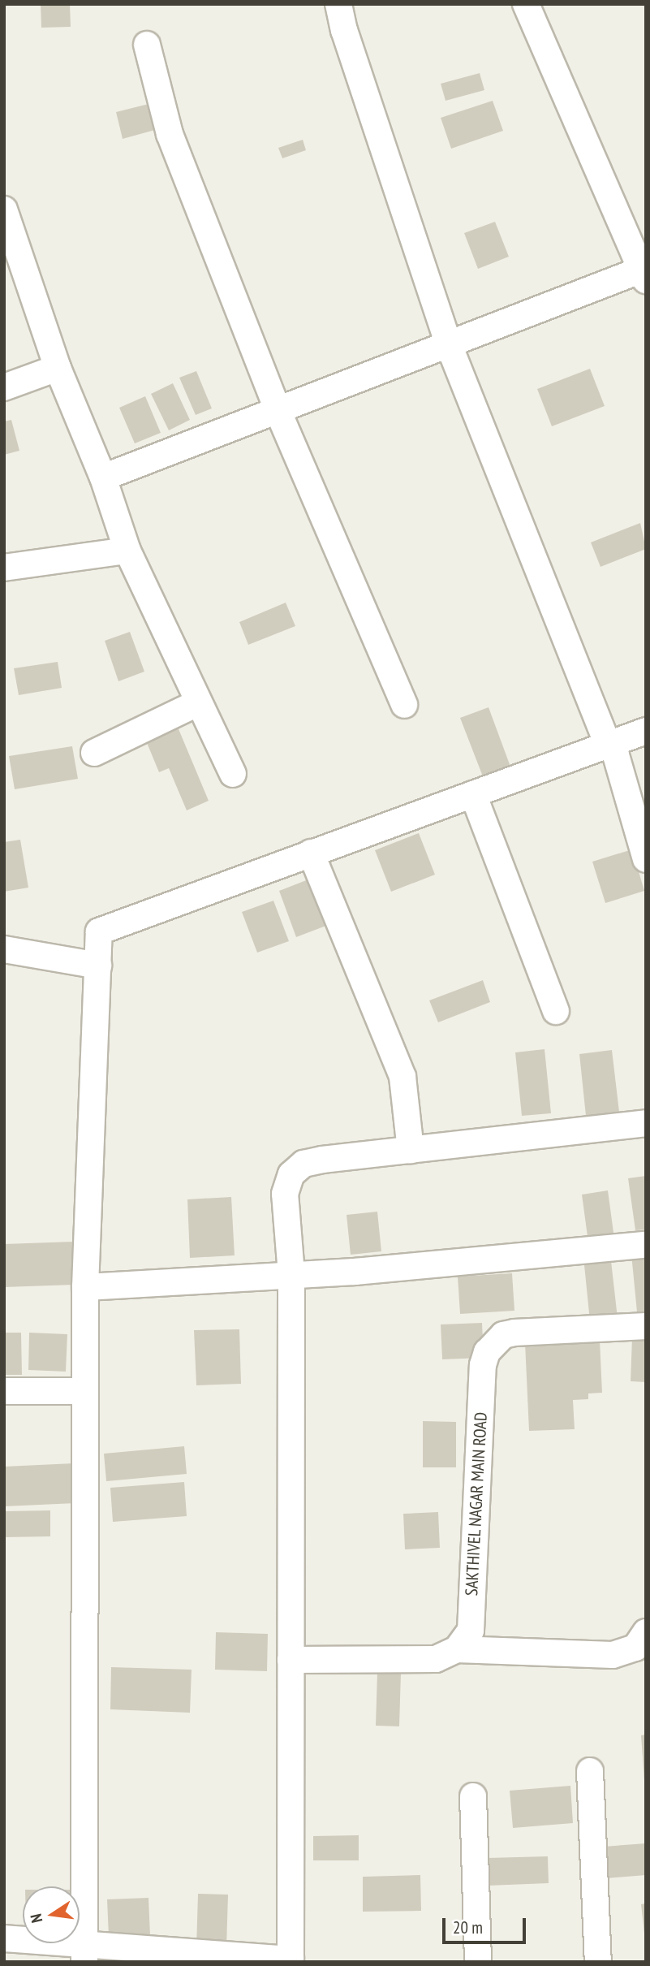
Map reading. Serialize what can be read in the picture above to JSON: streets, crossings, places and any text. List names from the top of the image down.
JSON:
{
  "streets": {
    "street": ["SAKTHIVEL NAGAR MAIN ROAD"]
  },
  "scale_bar": "20 m",
  "north": "left"
}
